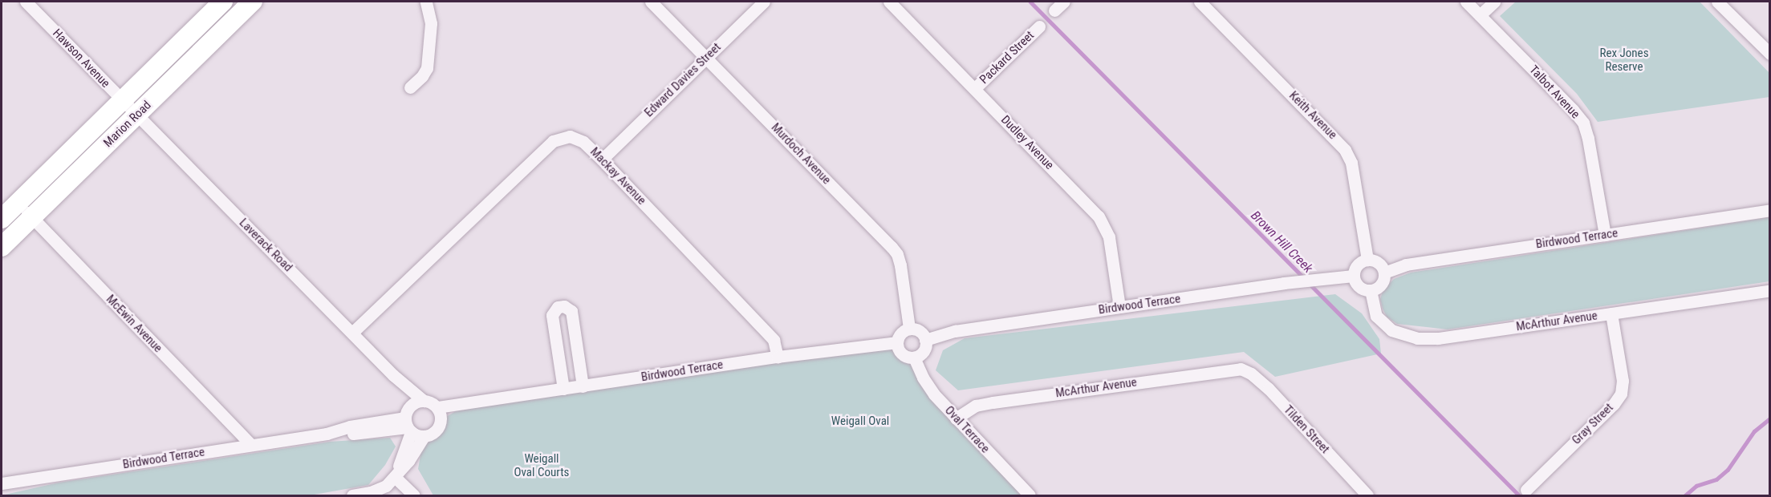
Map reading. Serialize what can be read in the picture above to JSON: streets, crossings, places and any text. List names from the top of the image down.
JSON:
{
  "streets": {
    "main road": ["Marion Road"],
    "street": [
      "Packard Street",
      "Hawson Avenue",
      "Edward Davies Street",
      "Talbot Avenue",
      "Keith Avenue",
      "Dudley Avenue",
      "Murdoch Avenue",
      "Mackay Avenue",
      "Birdwood Terrace",
      "Laverack Road",
      "McArthur Avenue",
      "McEwin Avenue",
      "Gray Street",
      "Oval Terrace",
      "Tilden Street"
    ]
  },
  "crossings": [
    ["Packard Street", "Dudley Avenue"],
    ["Hawson Avenue", "Marion Road"],
    ["Hawson Avenue", "Laverack Road"],
    ["Edward Davies Street", "Murdoch Avenue"],
    ["Edward Davies Street", "Mackay Avenue"],
    ["Talbot Avenue", "Birdwood Terrace"],
    ["Keith Avenue", "Birdwood Terrace"],
    ["Keith Avenue", "McArthur Avenue"],
    ["Marion Road", "Laverack Road"],
    ["Marion Road", "McEwin Avenue"],
    ["Dudley Avenue", "Birdwood Terrace"],
    ["Murdoch Avenue", "Birdwood Terrace"],
    ["Murdoch Avenue", "Oval Terrace"],
    ["Mackay Avenue", "Birdwood Terrace"],
    ["Mackay Avenue", "Laverack Road"],
    ["Birdwood Terrace", "Laverack Road"],
    ["Birdwood Terrace", "McArthur Avenue"],
    ["Birdwood Terrace", "McEwin Avenue"],
    ["Birdwood Terrace", "Oval Terrace"],
    ["McArthur Avenue", "Gray Street"],
    ["McArthur Avenue", "Oval Terrace"],
    ["McArthur Avenue", "Tilden Street"]
  ],
  "water": ["Brown Hill Creek"],
  "parks": ["Rex Jones Reserve", "Weigall Oval", "Weigall Oval Courts"]
}
